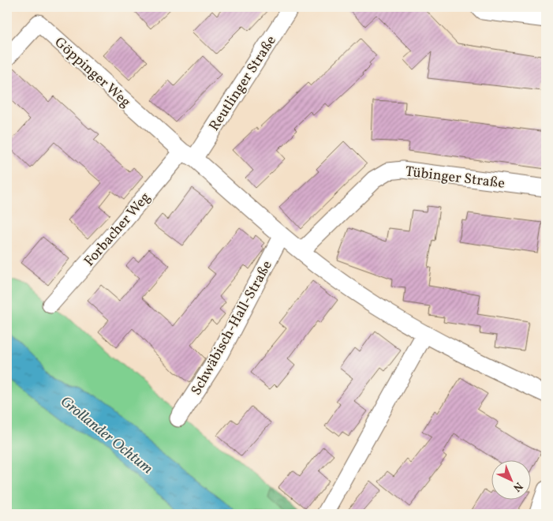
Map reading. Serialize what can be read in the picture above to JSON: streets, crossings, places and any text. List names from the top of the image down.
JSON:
{
  "streets": {
    "street": [
      "Göppinger Weg",
      "Reutlinger Straße",
      "Tübinger Straße",
      "Forbacher Weg",
      "Schwäbisch-Hall-Straße"
    ]
  },
  "crossings": [
    ["Göppinger Weg", "Reutlinger Straße"],
    ["Göppinger Weg", "Forbacher Weg"],
    ["Reutlinger Straße", "Forbacher Weg"]
  ],
  "water": ["Grollander Ochtum"],
  "north": "bottom right"
}
